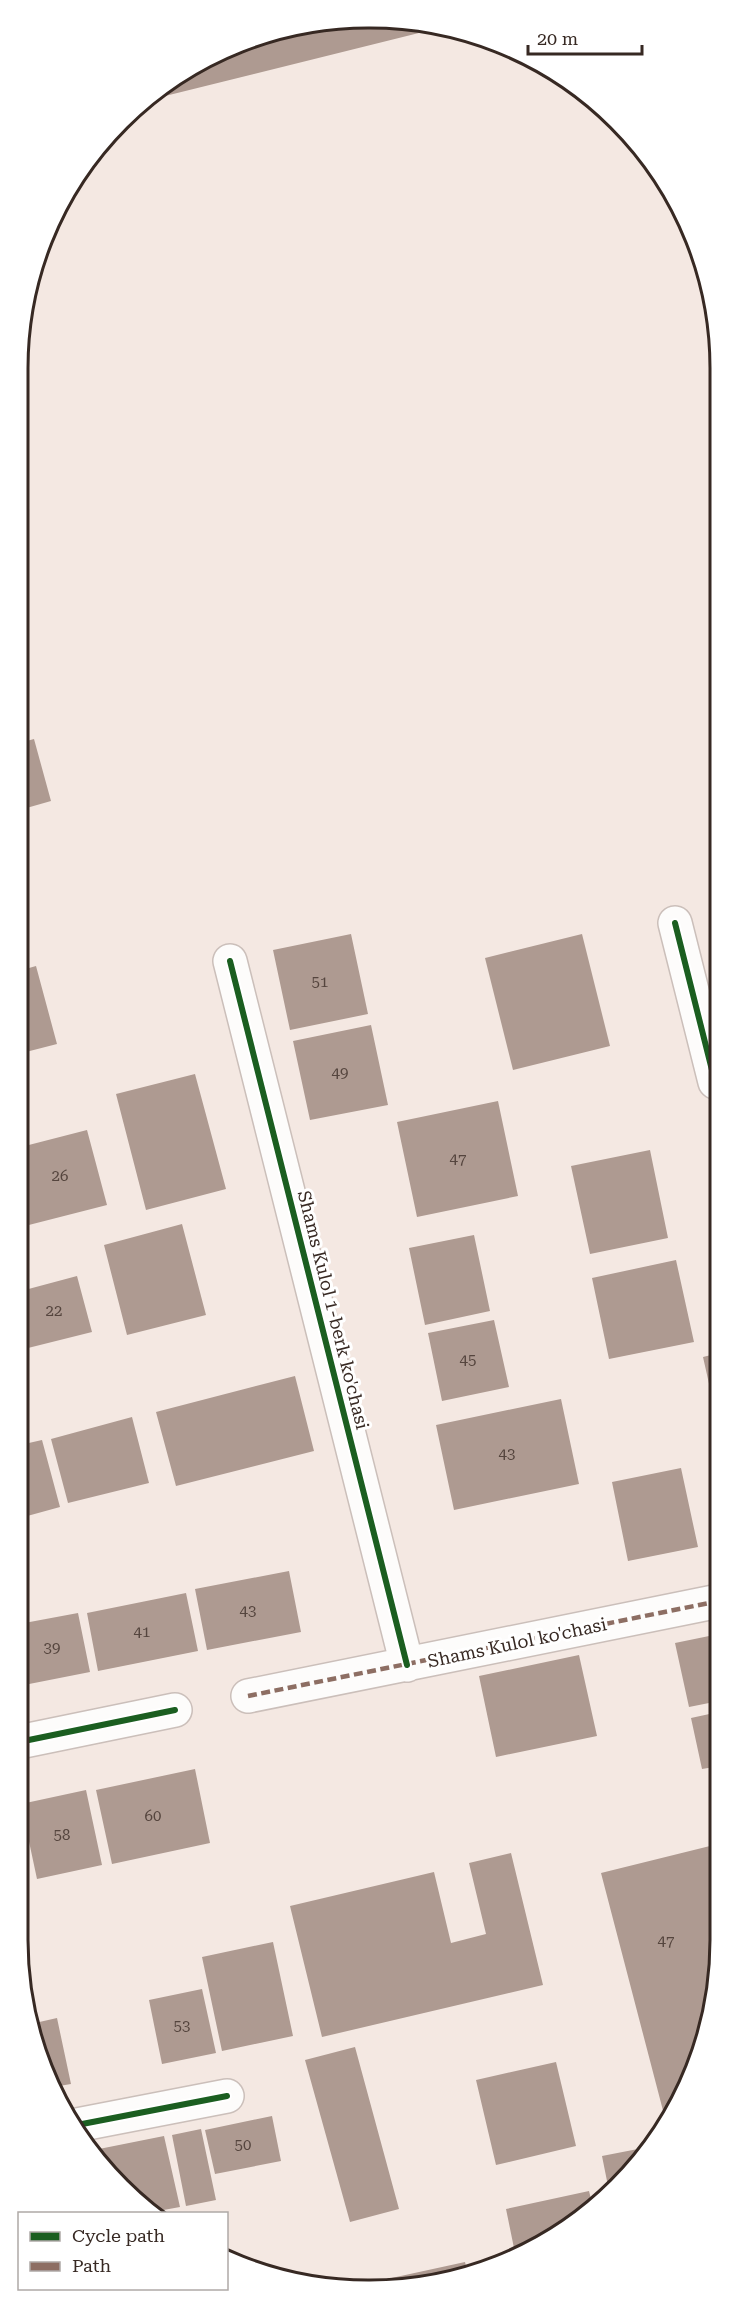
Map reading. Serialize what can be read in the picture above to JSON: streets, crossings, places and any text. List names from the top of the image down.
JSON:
{
  "streets": {
    "street": ["Shams Kulol 1-berk ko'chasi", "Shams Kulol ko'chasi"]
  },
  "crossings": [
    ["Shams Kulol 1-berk ko'chasi", "Shams Kulol ko'chasi"]
  ],
  "house_numbers": [
    "51",
    "49",
    "47",
    "26",
    "22",
    "45",
    "43",
    "43",
    "41",
    "39",
    "60",
    "58",
    "47",
    "53",
    "50"
  ],
  "legend": ["Cycle path", "Path"],
  "scale_bar": "20 m"
}
